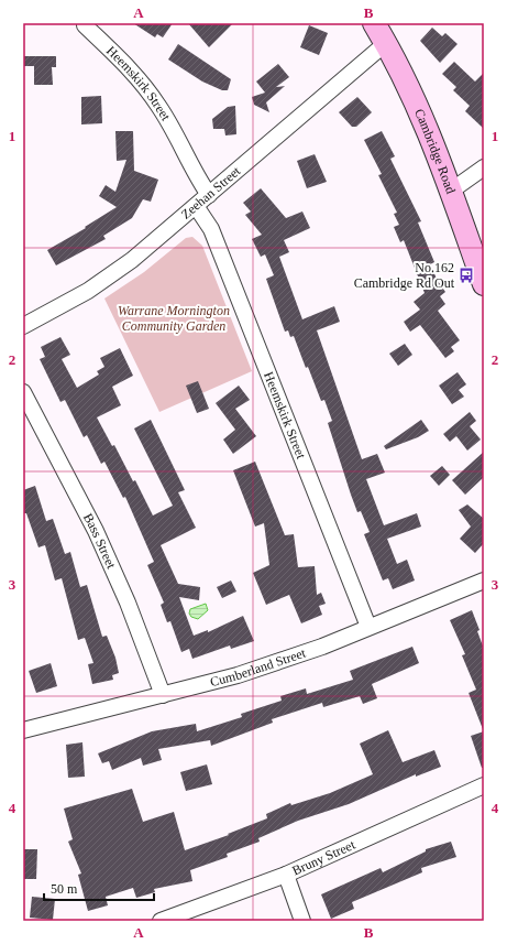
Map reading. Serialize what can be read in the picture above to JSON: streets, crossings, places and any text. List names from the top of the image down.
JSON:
{
  "streets": {
    "main road": ["Cambridge Road"],
    "street": [
      "Heemskirk Street",
      "Zeehan Street",
      "Bass Street",
      "Cumberland Street",
      "Bruny Street"
    ]
  },
  "crossings": [
    ["Heemskirk Street", "Zeehan Street"],
    ["Heemskirk Street", "Cumberland Street"],
    ["Cambridge Road", "Zeehan Street"],
    ["Bass Street", "Cumberland Street"]
  ],
  "parks": ["Warrane Mornington Community Garden"],
  "places": {
    "bus stop": ["No.162 Cambridge Rd Out"]
  },
  "scale_bar": "50 m",
  "grid": {
    "columns": ["A", "B"],
    "rows": [
      "1",
      "2",
      "3",
      "4"
    ]
  }
}
